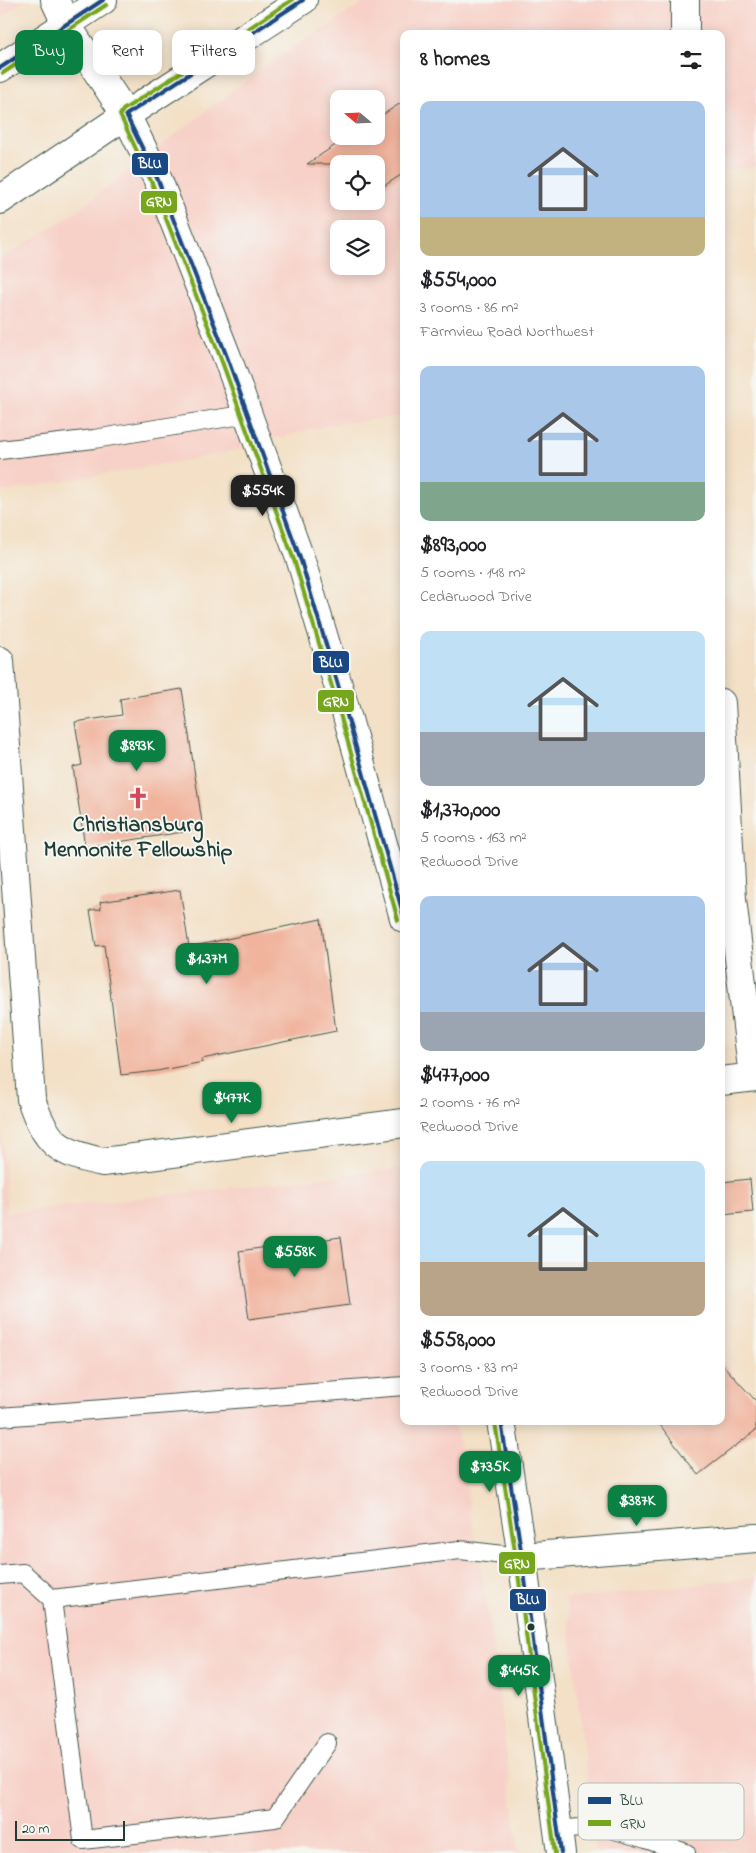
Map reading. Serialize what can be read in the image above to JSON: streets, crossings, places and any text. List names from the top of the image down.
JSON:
{
  "places": {
    "church": ["Christiansburg Mennonite Fellowship"]
  },
  "lines": ["transit line BLU", "transit line GRN"],
  "legend": ["BLU", "GRN"],
  "scale_bar": "20 m",
  "north": "left",
  "page": {
    "chip": ["Buy", "Rent", "Filters"],
    "heading": "8 homes",
    "list": [
      {
        "name": "$554,000",
        "note": "3 rooms · 86 m² · Farmview Road Northwest"
      },
      {
        "name": "$893,000",
        "note": "5 rooms · 148 m² · Cedarwood Drive"
      },
      {
        "name": "$1,370,000",
        "note": "5 rooms · 163 m² · Redwood Drive"
      },
      {
        "name": "$477,000",
        "note": "2 rooms · 76 m² · Redwood Drive"
      },
      {
        "name": "$558,000",
        "note": "3 rooms · 83 m² · Redwood Drive"
      }
    ],
    "price": [
      "$554K",
      "$893K",
      "$1.37M",
      "$477K",
      "$558K",
      "$735K",
      "$387K",
      "$445K"
    ],
    "scale": "20 m"
  }
}
